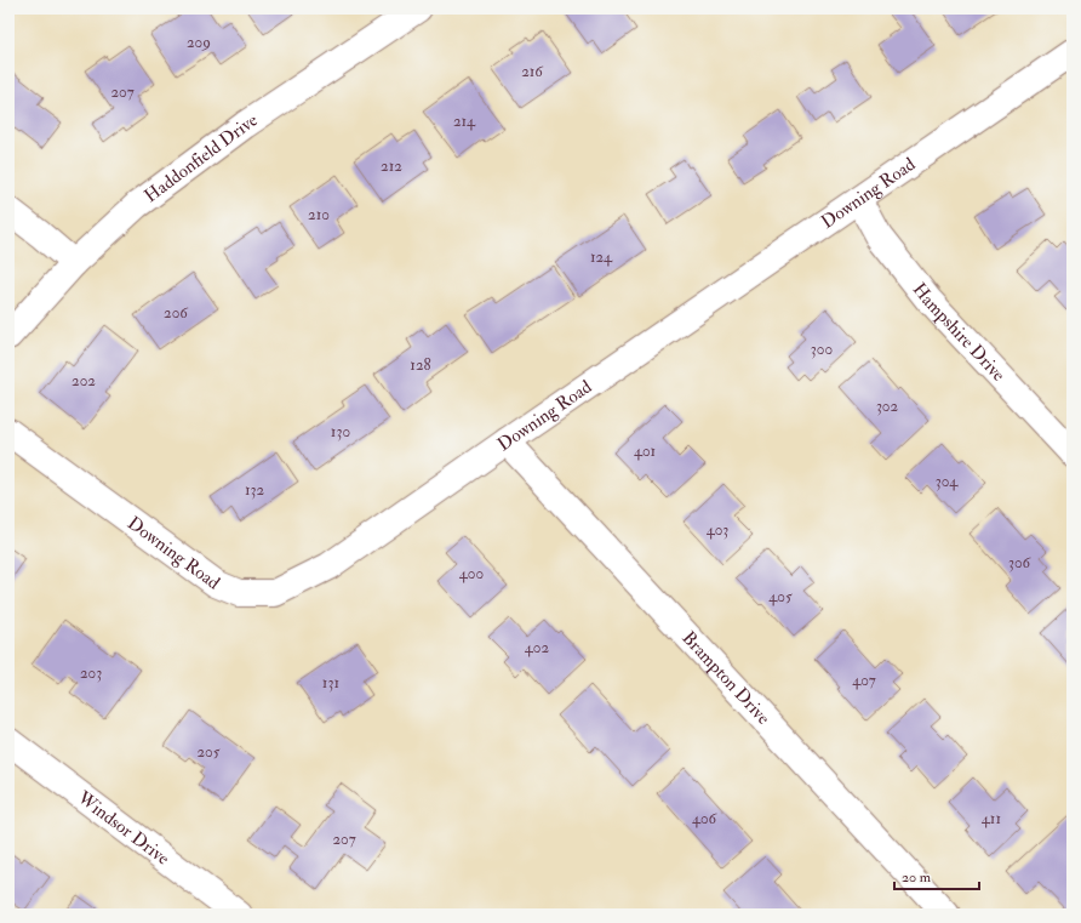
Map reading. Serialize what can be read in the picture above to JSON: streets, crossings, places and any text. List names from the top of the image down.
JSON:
{
  "streets": {
    "street": [
      "Haddonfield Drive",
      "Downing Road",
      "Hampshire Drive",
      "Brampton Drive",
      "Windsor Drive"
    ]
  },
  "crossings": [
    ["Downing Road", "Hampshire Drive"],
    ["Downing Road", "Brampton Drive"]
  ],
  "house_numbers": [
    "209",
    "216",
    "207",
    "214",
    "212",
    "210",
    "124",
    "206",
    "300",
    "128",
    "202",
    "302",
    "130",
    "401",
    "304",
    "132",
    "403",
    "306",
    "400",
    "405",
    "402",
    "203",
    "407",
    "131",
    "205",
    "406",
    "411",
    "207"
  ],
  "scale_bar": "20 m"
}
